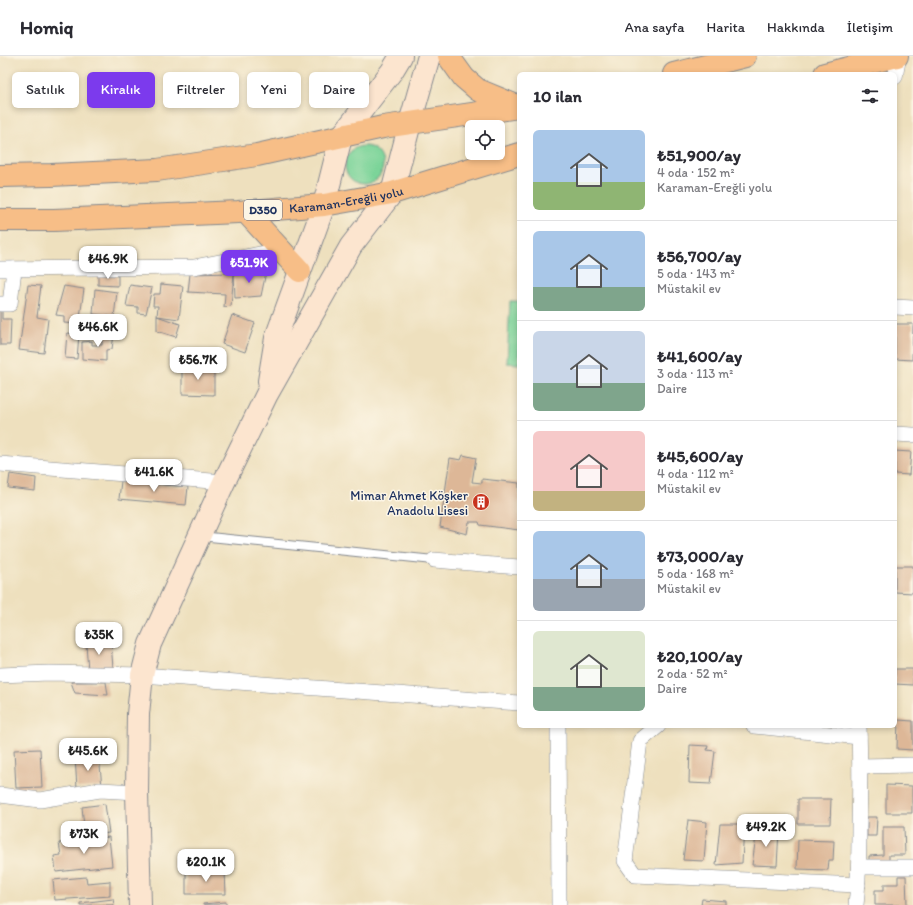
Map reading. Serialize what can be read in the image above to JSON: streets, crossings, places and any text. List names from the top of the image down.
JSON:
{
  "streets": {
    "highway": ["Karaman-Ereğli yolu", "D350"]
  },
  "places": {
    "building": ["Mimar Ahmet Köşker Anadolu Lisesi"]
  },
  "page": {
    "header": "Homiq",
    "nav": [
      "Ana sayfa",
      "Harita",
      "Hakkında",
      "İletişim"
    ],
    "chip": [
      "Satılık",
      "Kiralık",
      "Filtreler",
      "Yeni",
      "Daire"
    ],
    "heading": "10 ilan",
    "list": [
      {
        "name": "₺51,900/ay",
        "note": "4 oda · 152 m² · Karaman-Ereğli yolu"
      },
      {
        "name": "₺56,700/ay",
        "note": "5 oda · 143 m² · Müstakil ev"
      },
      {
        "name": "₺41,600/ay",
        "note": "3 oda · 113 m² · Daire"
      },
      {
        "name": "₺45,600/ay",
        "note": "4 oda · 112 m² · Müstakil ev"
      },
      {
        "name": "₺73,000/ay",
        "note": "5 oda · 168 m² · Müstakil ev"
      },
      {
        "name": "₺20,100/ay",
        "note": "2 oda · 52 m² · Daire"
      }
    ],
    "price": [
      "₺46.9K",
      "₺51.9K",
      "₺46.6K",
      "₺56.7K",
      "₺41.6K",
      "₺35K",
      "₺45.6K",
      "₺49.2K",
      "₺73K",
      "₺20.1K"
    ]
  }
}
